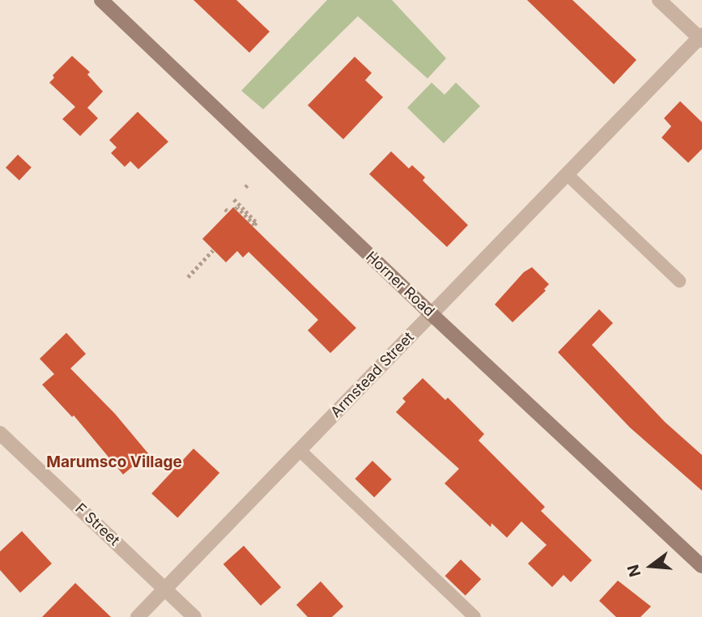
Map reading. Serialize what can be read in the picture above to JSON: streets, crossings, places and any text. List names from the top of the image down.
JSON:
{
  "streets": {
    "main road": ["Horner Road"],
    "street": ["Armstead Street", "F Street"]
  },
  "crossings": [
    ["Horner Road", "Armstead Street"],
    ["Armstead Street", "F Street"]
  ],
  "districts": ["Marumsco Village"],
  "north": "left"
}
